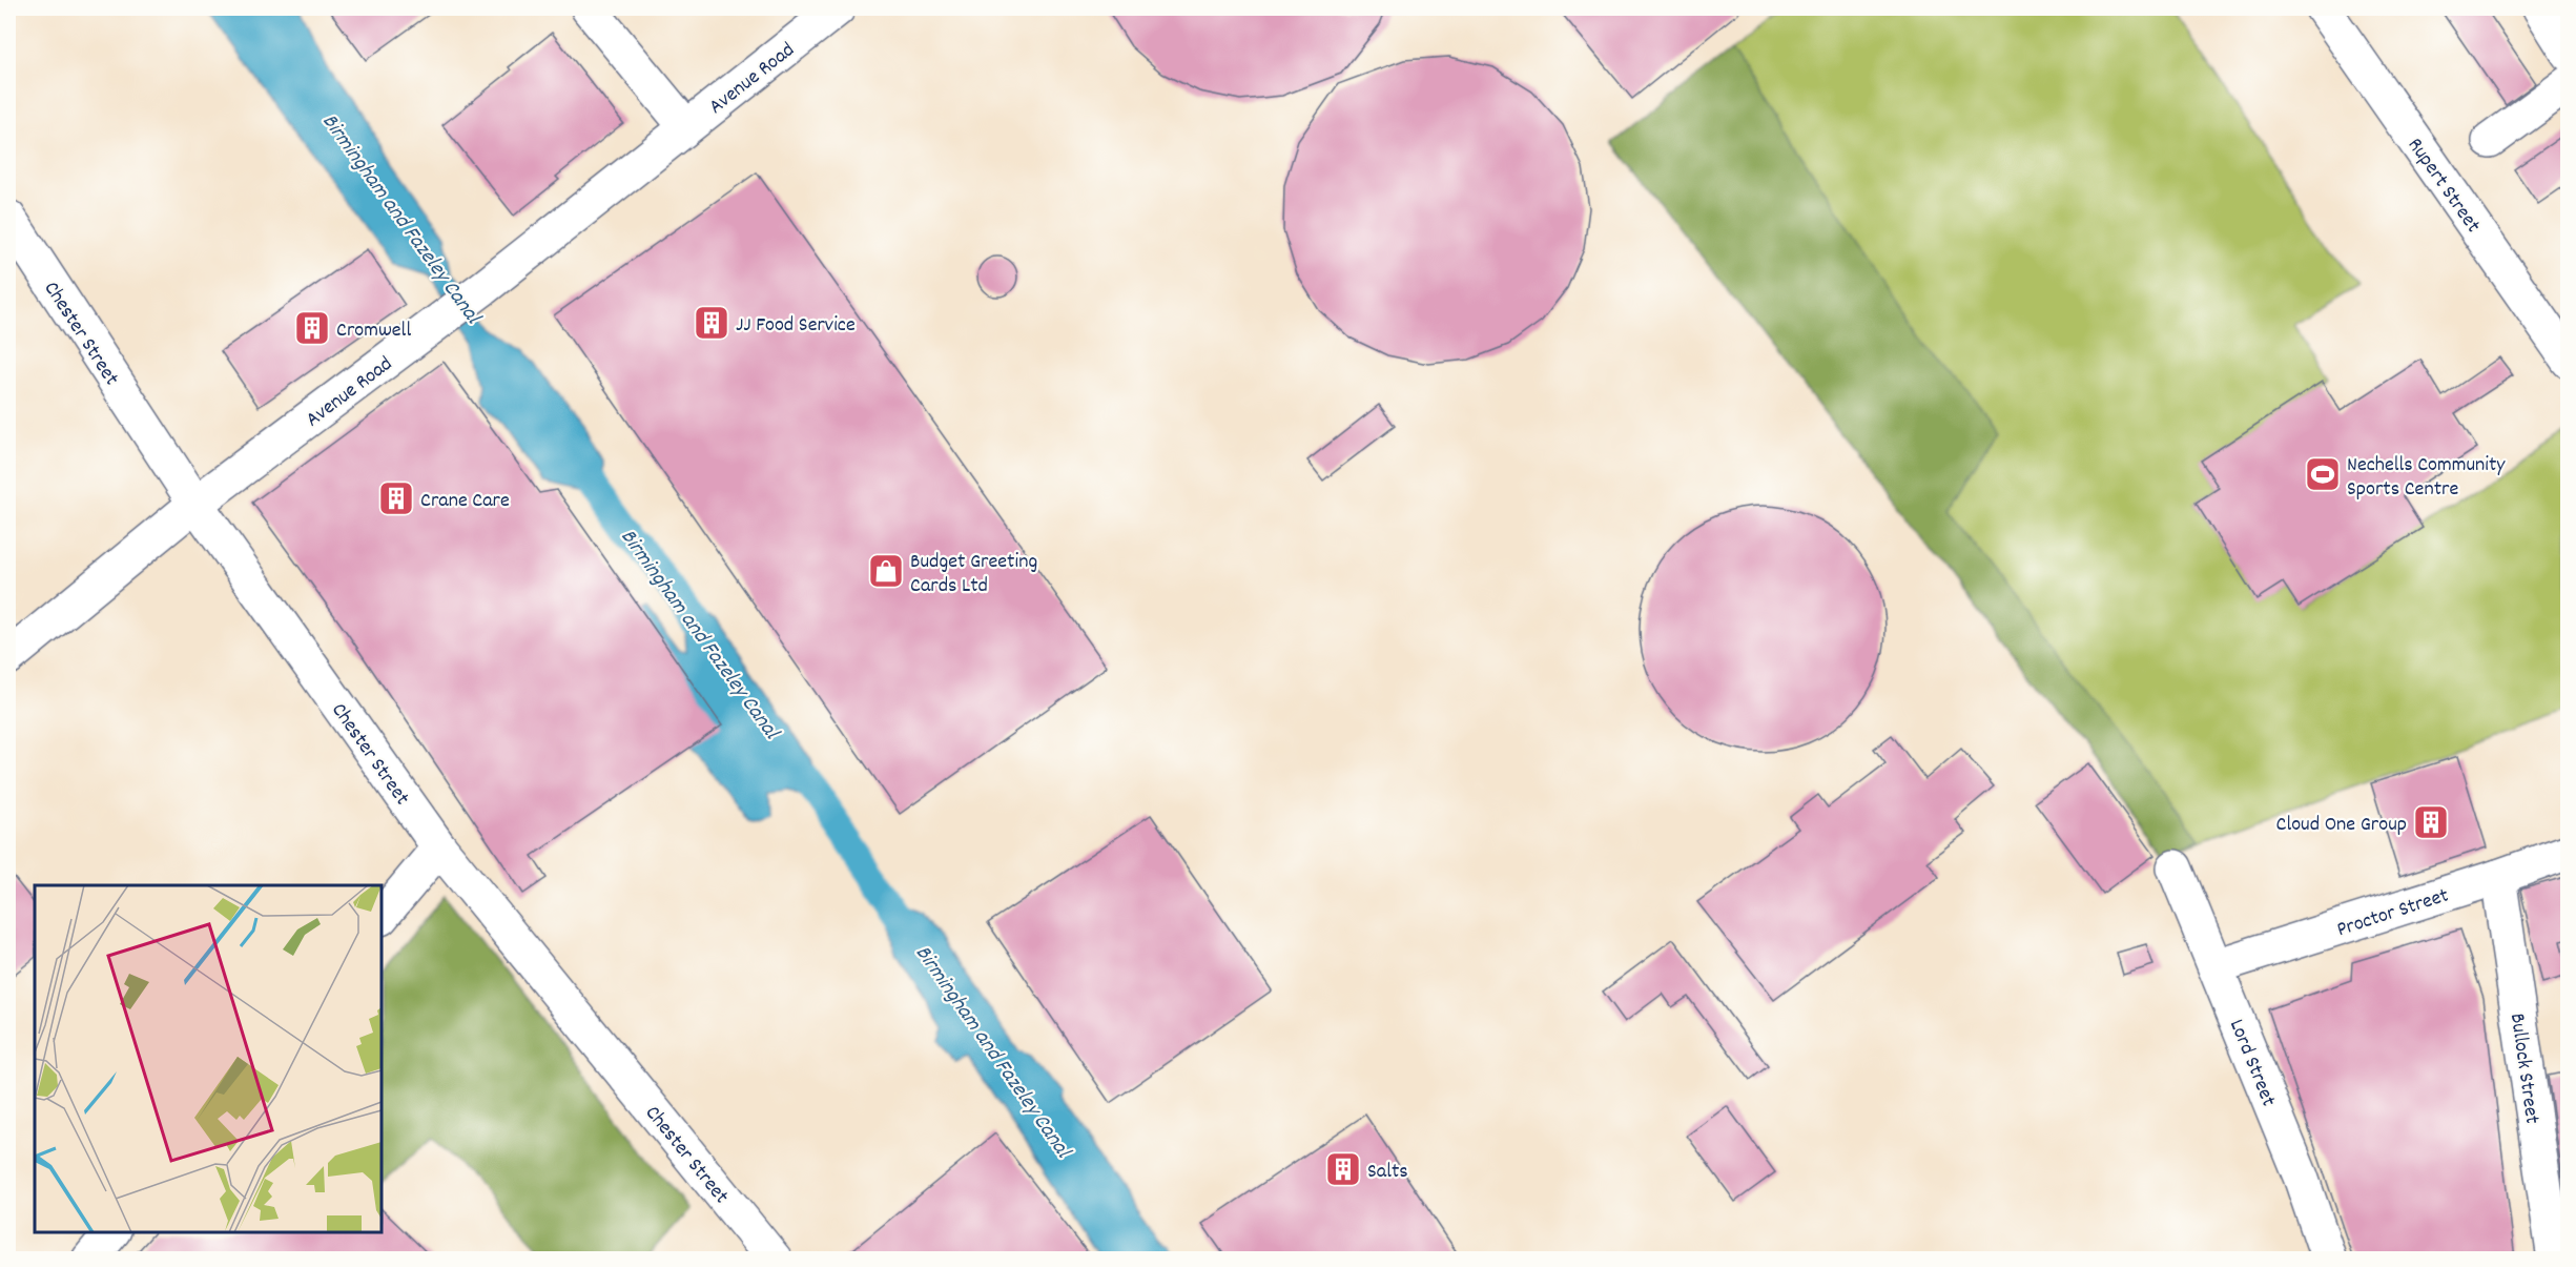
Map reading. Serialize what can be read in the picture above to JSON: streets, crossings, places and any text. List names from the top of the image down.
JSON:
{
  "streets": {
    "street": [
      "Avenue Road",
      "Rupert Street",
      "Chester Street",
      "Proctor Street",
      "Lord Street",
      "Bullock Street"
    ]
  },
  "crossings": [
    ["Avenue Road", "Chester Street"],
    ["Proctor Street", "Lord Street"],
    ["Proctor Street", "Bullock Street"]
  ],
  "water": ["Birmingham and Fazeley Canal"],
  "places": {
    "building": [
      "JJ Food Service",
      "Cromwell",
      "Crane Care",
      "Cloud One Group",
      "Salts"
    ],
    "sports": ["Nechells Community Sports Centre"],
    "shop": ["Budget Greeting Cards Ltd"]
  }
}
